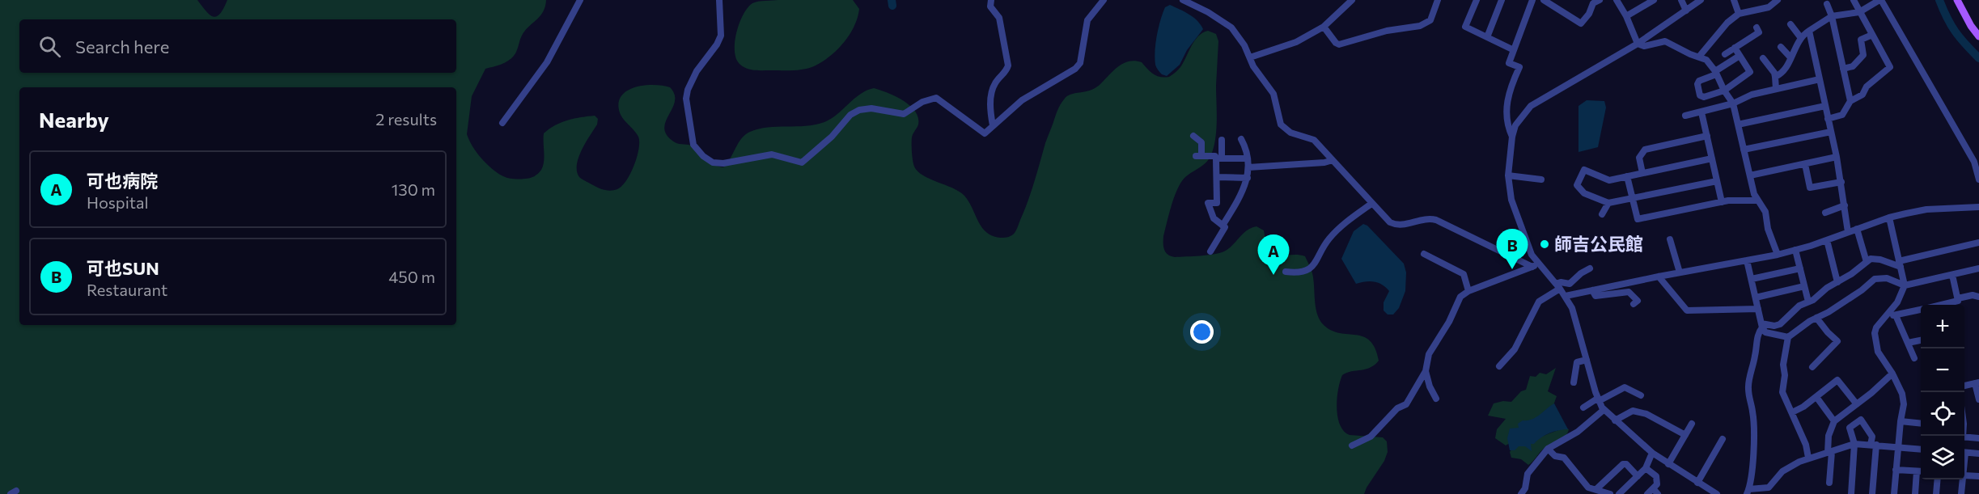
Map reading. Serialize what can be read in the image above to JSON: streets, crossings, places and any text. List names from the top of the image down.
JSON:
{
  "places": ["師吉公民館"],
  "page": {
    "search": "Search here",
    "heading": ["Nearby", "2 results"],
    "list": [
      {
        "mark": "A",
        "name": "可也病院",
        "note": "Hospital",
        "value": "130 m"
      },
      {
        "mark": "B",
        "name": "可也SUN",
        "note": "Restaurant",
        "value": "450 m"
      }
    ],
    "pins": ["B", "A"],
    "map_buttons": ["+", "−"]
  }
}
